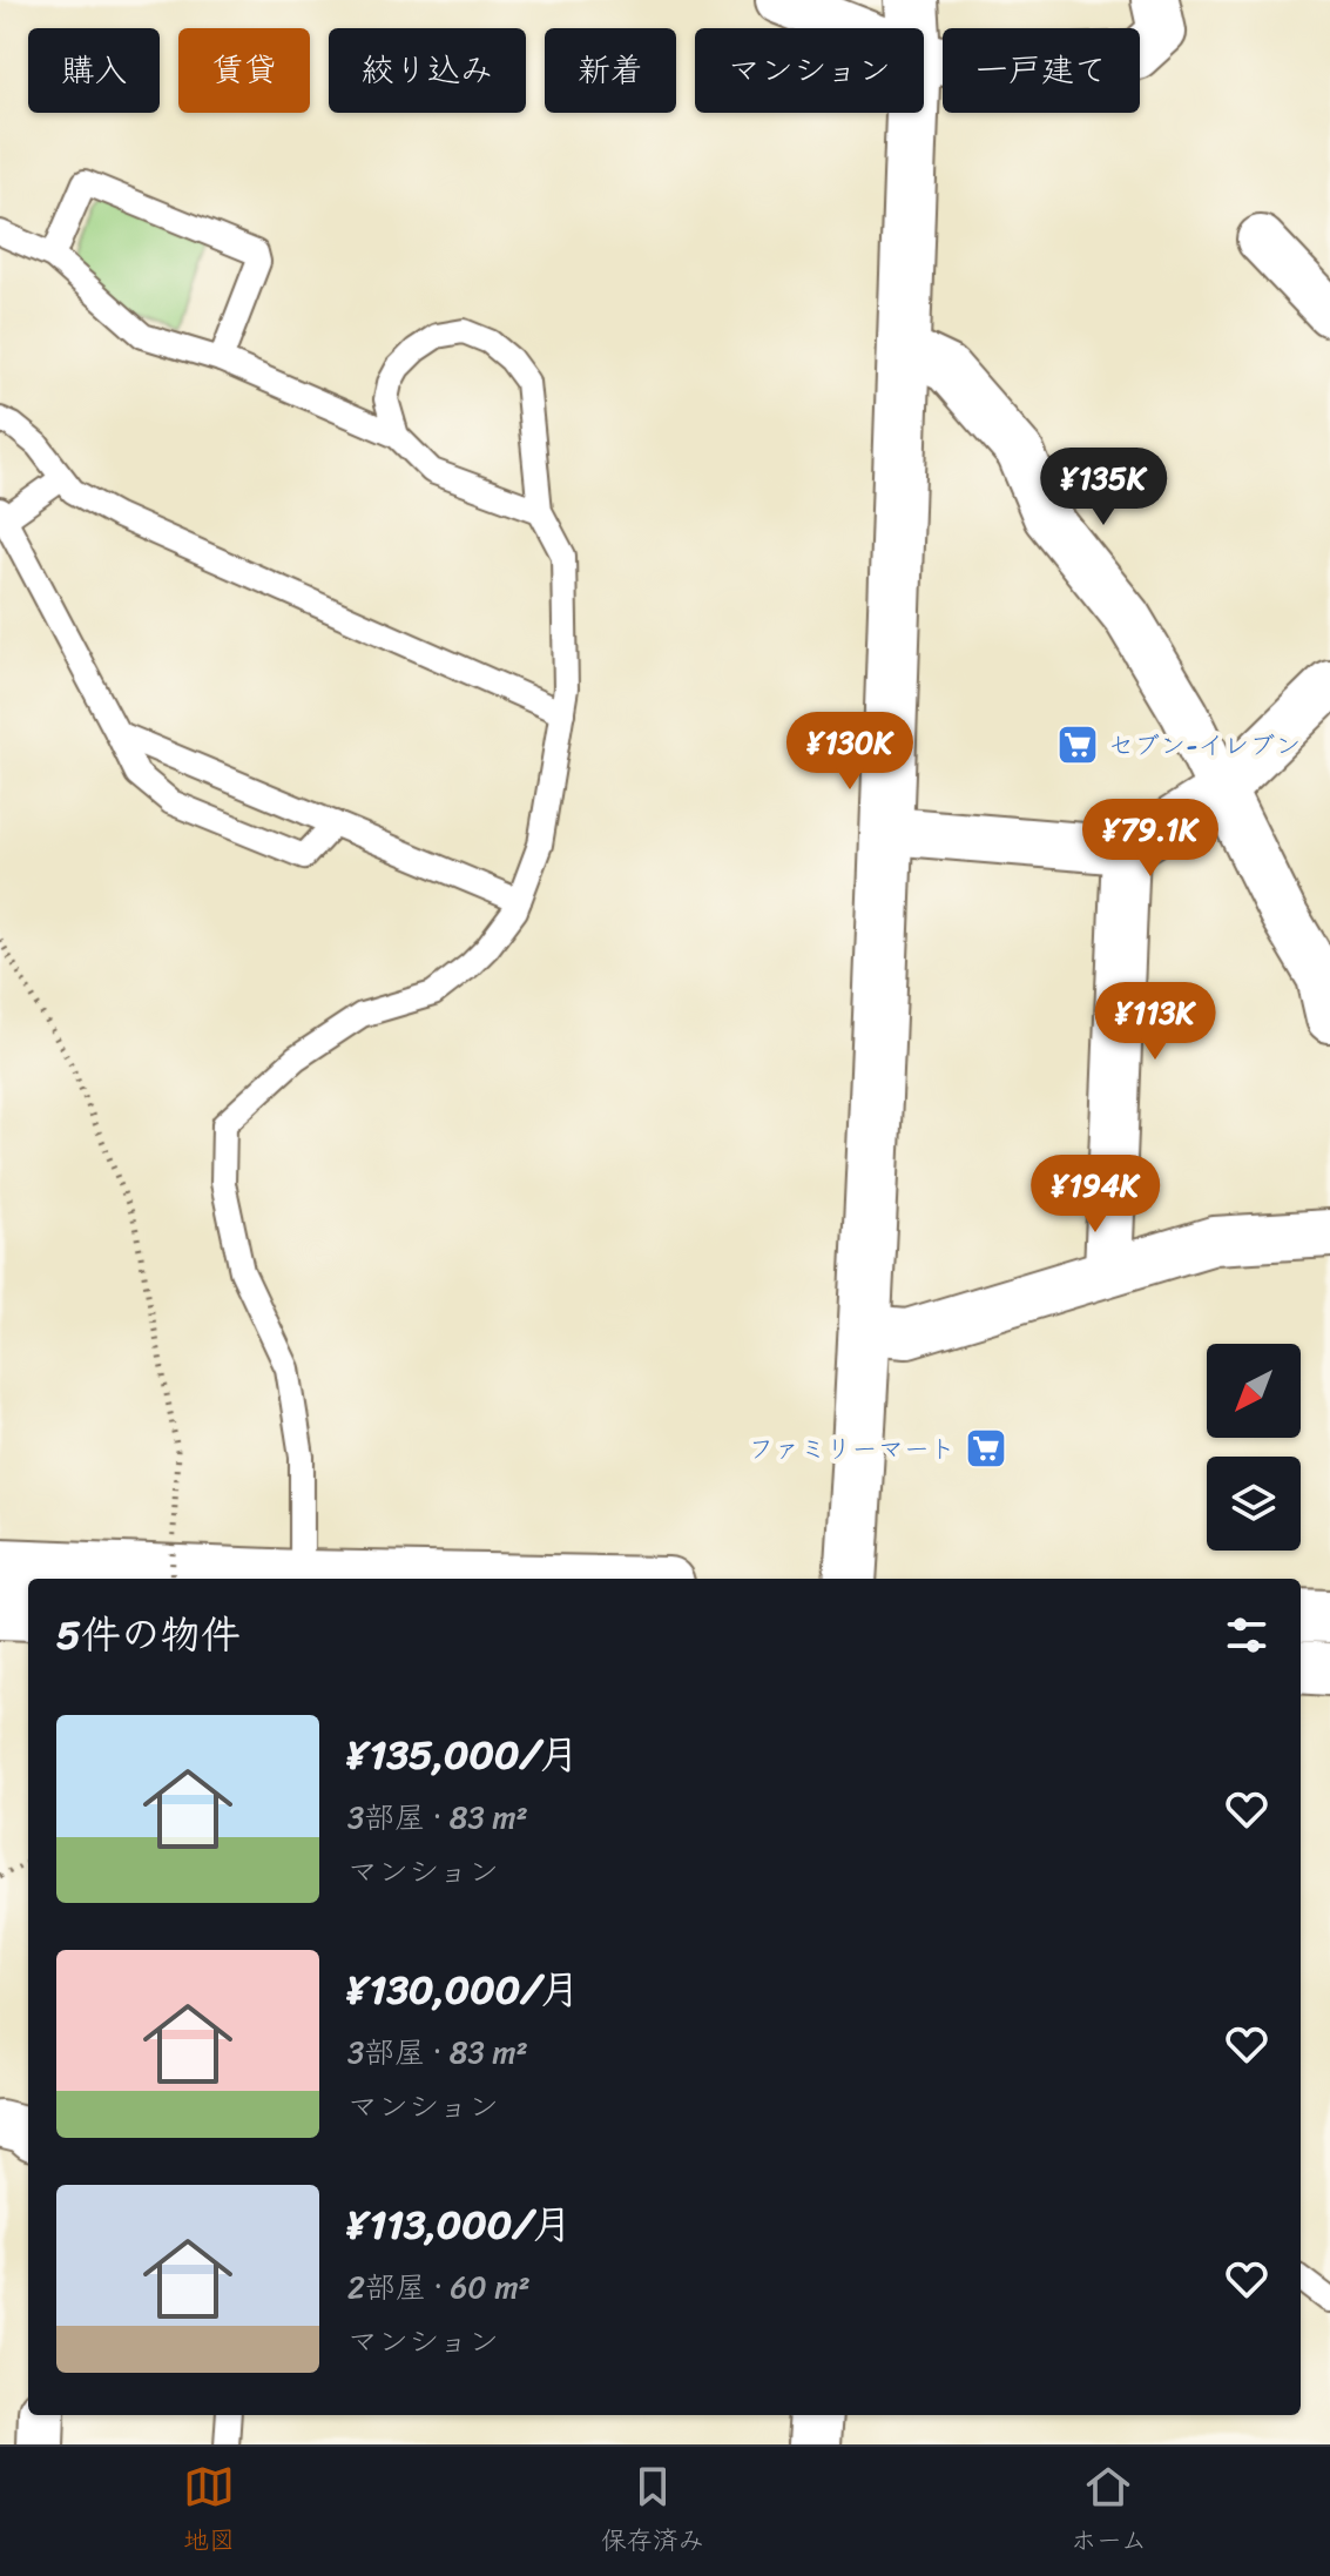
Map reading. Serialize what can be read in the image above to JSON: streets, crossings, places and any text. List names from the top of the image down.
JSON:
{
  "places": {
    "supermarket": ["セブン-イレブン", "ファミリーマート"]
  },
  "north": "bottom left",
  "page": {
    "chip": [
      "購入",
      "賃貸",
      "絞り込み",
      "新着",
      "マンション",
      "一戸建て"
    ],
    "price": [
      "¥135K",
      "¥130K",
      "¥79.1K",
      "¥113K",
      "¥194K"
    ],
    "heading": "5件の物件",
    "list": [
      {
        "name": "¥135,000/月",
        "note": "3部屋 · 83 m² · マンション"
      },
      {
        "name": "¥130,000/月",
        "note": "3部屋 · 83 m² · マンション"
      },
      {
        "name": "¥113,000/月",
        "note": "2部屋 · 60 m² · マンション"
      }
    ],
    "tabs": ["地図", "保存済み", "ホーム"]
  }
}
